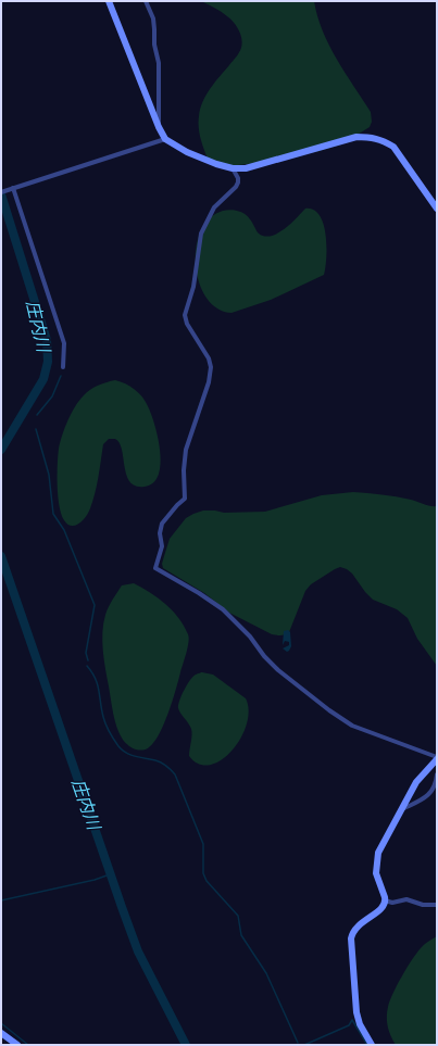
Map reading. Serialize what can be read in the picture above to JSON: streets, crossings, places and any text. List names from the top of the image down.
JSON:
{
  "water": ["庄内川"]
}
